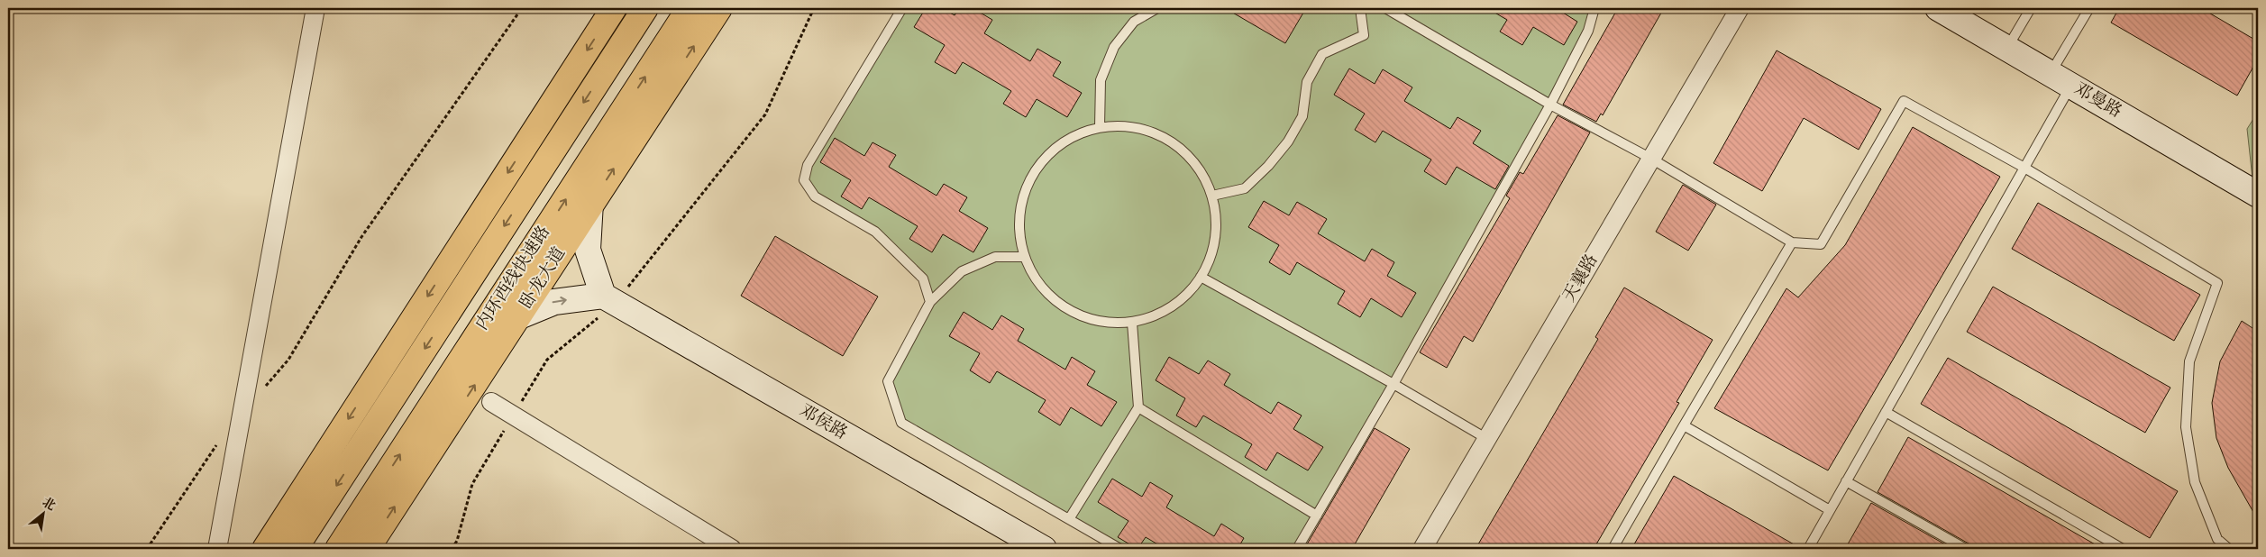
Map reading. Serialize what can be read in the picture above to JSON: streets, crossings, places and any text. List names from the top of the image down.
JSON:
{
  "streets": {
    "highway": ["内环西线快速路", "卧龙大道"],
    "street": ["邓曼路", "天襄路", "邓侯路"]
  },
  "north": "top right"
}
